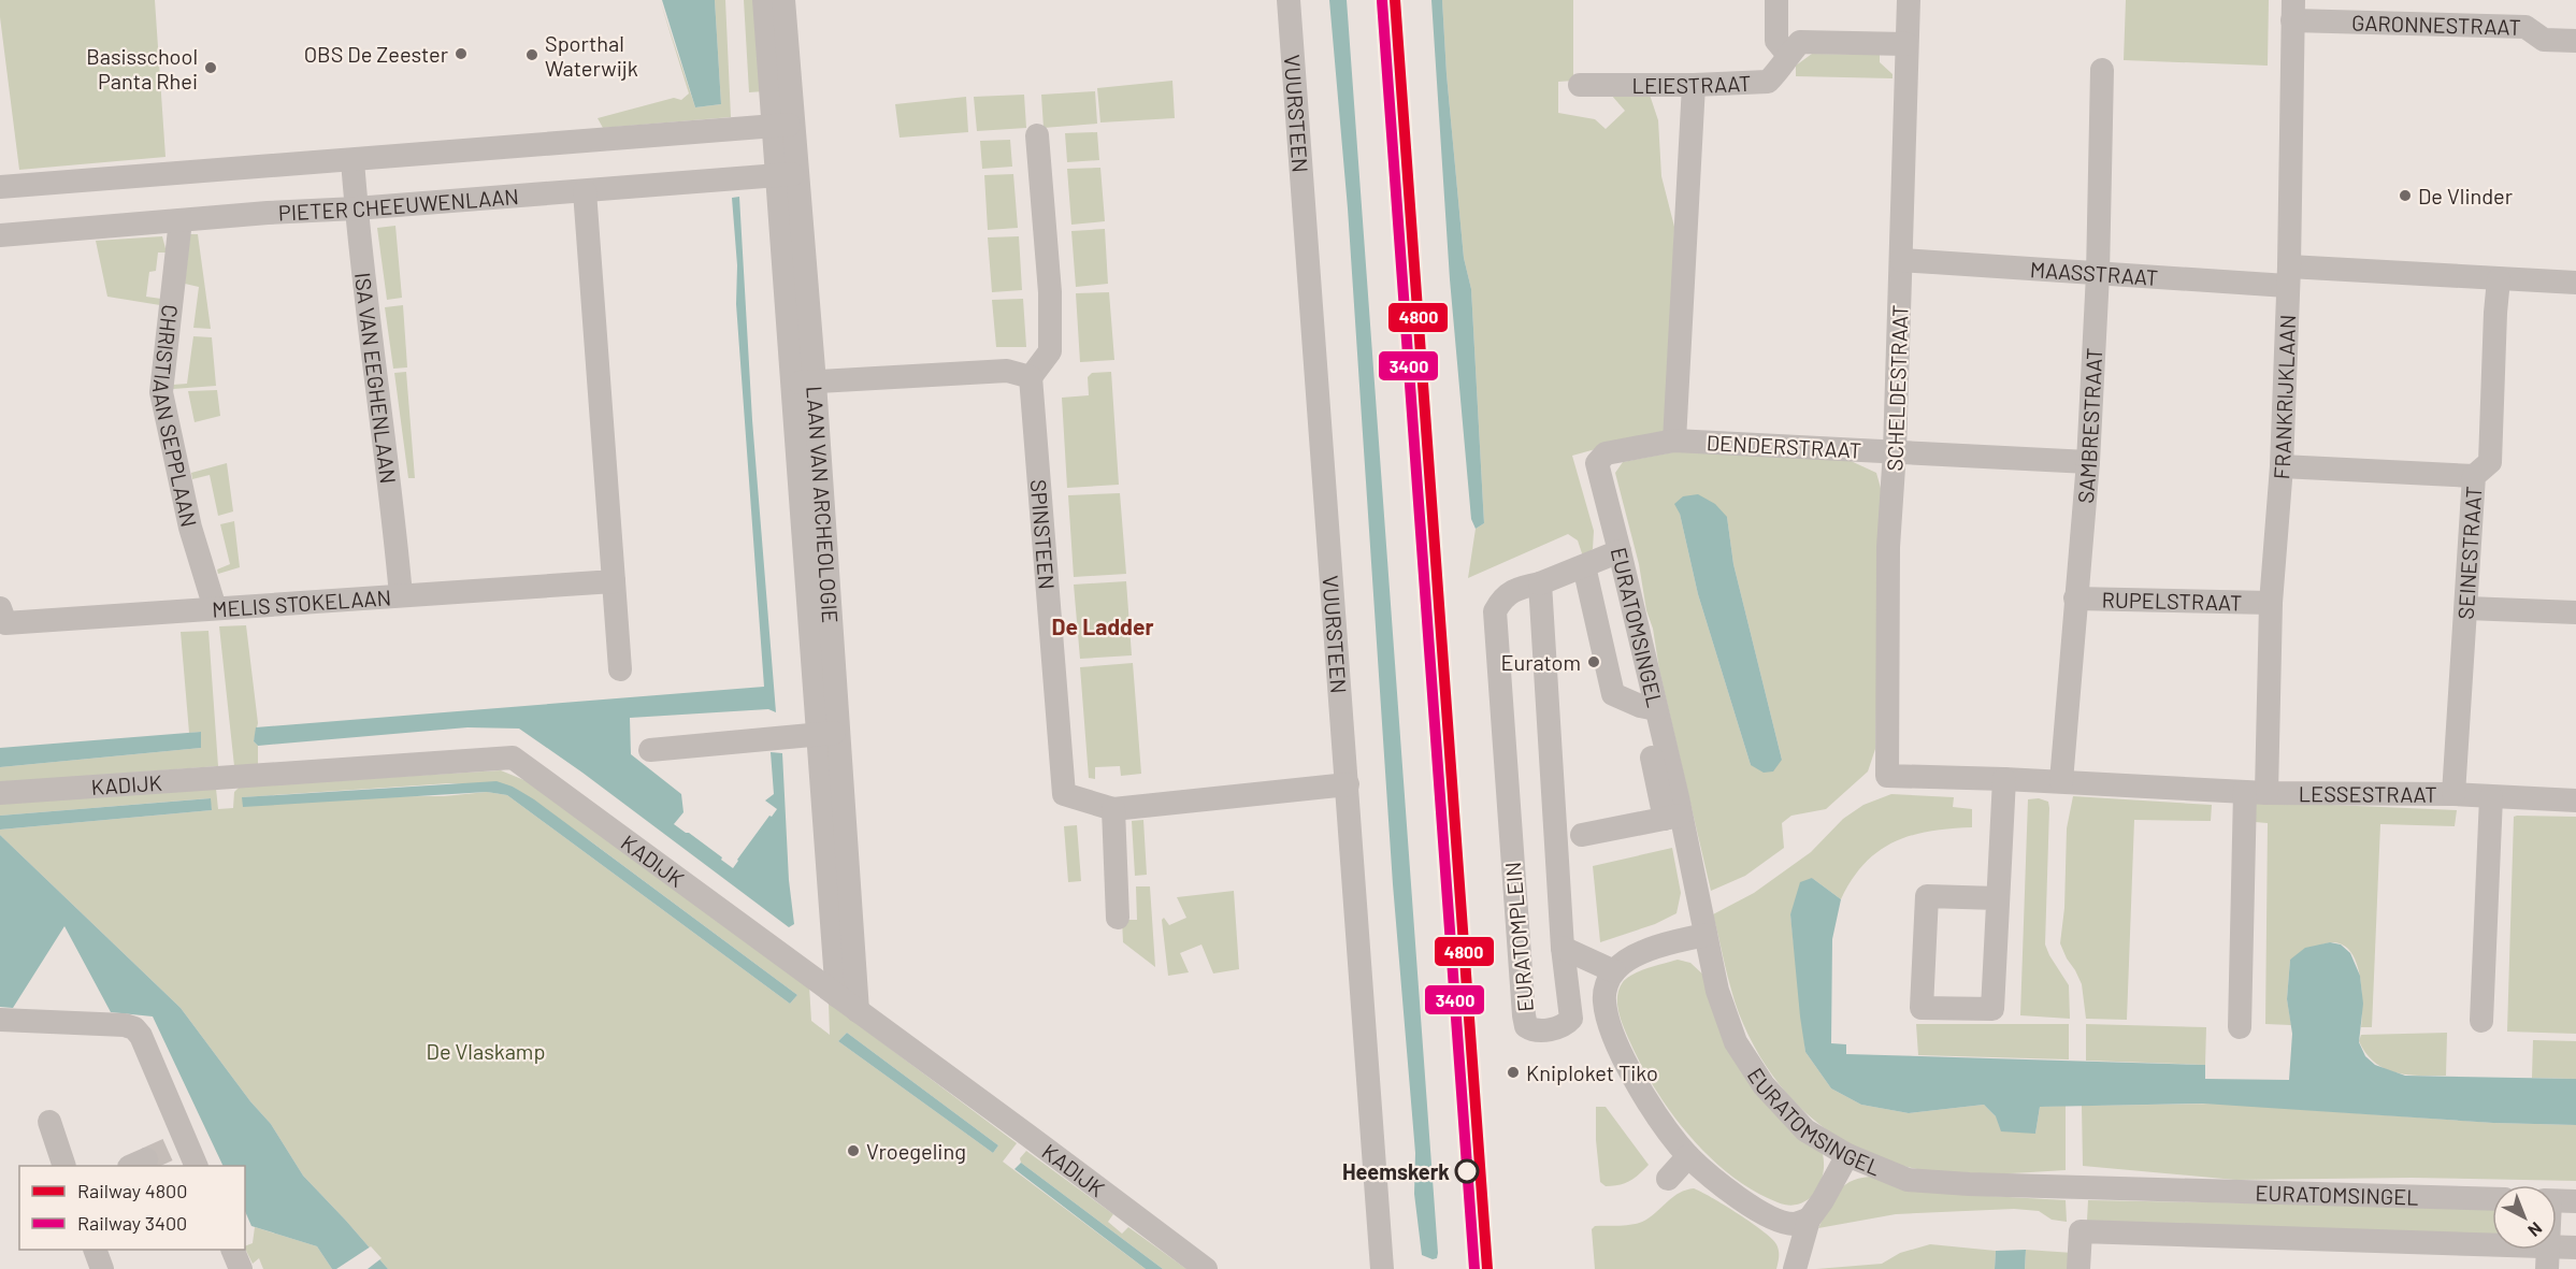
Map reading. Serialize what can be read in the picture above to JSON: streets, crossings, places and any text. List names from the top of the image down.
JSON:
{
  "streets": {
    "street": [
      "GARONNESTRAAT",
      "LEIESTRAAT",
      "VUURSTEEN",
      "PIETER CHEEUWENLAAN",
      "MAASSTRAAT",
      "ISA VAN EEGHENLAAN",
      "SCHELDESTRAAT",
      "FRANKRIJKLAAN",
      "CHRISTIAAN SEPPLAAN",
      "SAMBRESTRAAT",
      "DENDERSTRAAT",
      "LAAN VAN ARCHEOLOGIE",
      "SPINSTEEN",
      "SEINESTRAAT",
      "RUPELSTRAAT",
      "MELIS STOKELAAN",
      "EURATOMSINGEL",
      "KADIJK",
      "LESSESTRAAT",
      "EURATOMPLEIN"
    ]
  },
  "crossings": [
    ["GARONNESTRAAT", "FRANKRIJKLAAN"],
    ["LEIESTRAAT", "SCHELDESTRAAT"],
    ["VUURSTEEN", "SPINSTEEN"],
    ["PIETER CHEEUWENLAAN", "ISA VAN EEGHENLAAN"],
    ["PIETER CHEEUWENLAAN", "CHRISTIAAN SEPPLAAN"],
    ["PIETER CHEEUWENLAAN", "LAAN VAN ARCHEOLOGIE"],
    ["MAASSTRAAT", "SCHELDESTRAAT"],
    ["MAASSTRAAT", "FRANKRIJKLAAN"],
    ["MAASSTRAAT", "SAMBRESTRAAT"],
    ["MAASSTRAAT", "SEINESTRAAT"],
    ["ISA VAN EEGHENLAAN", "MELIS STOKELAAN"],
    ["SCHELDESTRAAT", "DENDERSTRAAT"],
    ["SCHELDESTRAAT", "LESSESTRAAT"],
    ["FRANKRIJKLAAN", "RUPELSTRAAT"],
    ["FRANKRIJKLAAN", "LESSESTRAAT"],
    ["CHRISTIAAN SEPPLAAN", "MELIS STOKELAAN"],
    ["SAMBRESTRAAT", "DENDERSTRAAT"],
    ["SAMBRESTRAAT", "RUPELSTRAAT"],
    ["SAMBRESTRAAT", "LESSESTRAAT"],
    ["DENDERSTRAAT", "EURATOMSINGEL"],
    ["LAAN VAN ARCHEOLOGIE", "KADIJK"],
    ["SEINESTRAAT", "LESSESTRAAT"],
    ["EURATOMSINGEL", "EURATOMPLEIN"]
  ],
  "districts": ["De Ladder"],
  "parks": ["De Vlaskamp"],
  "places": [
    "OBS De Zeester",
    "Sporthal Waterwijk",
    "Basisschool Panta Rhei",
    "De Vlinder",
    "Euratom",
    "Kniploket Tiko",
    "Vroegeling",
    "Heemskerk"
  ],
  "lines": ["rail line 4800", "rail line 3400"],
  "legend": ["Railway 4800", "Railway 3400"],
  "north": "bottom right"
}
